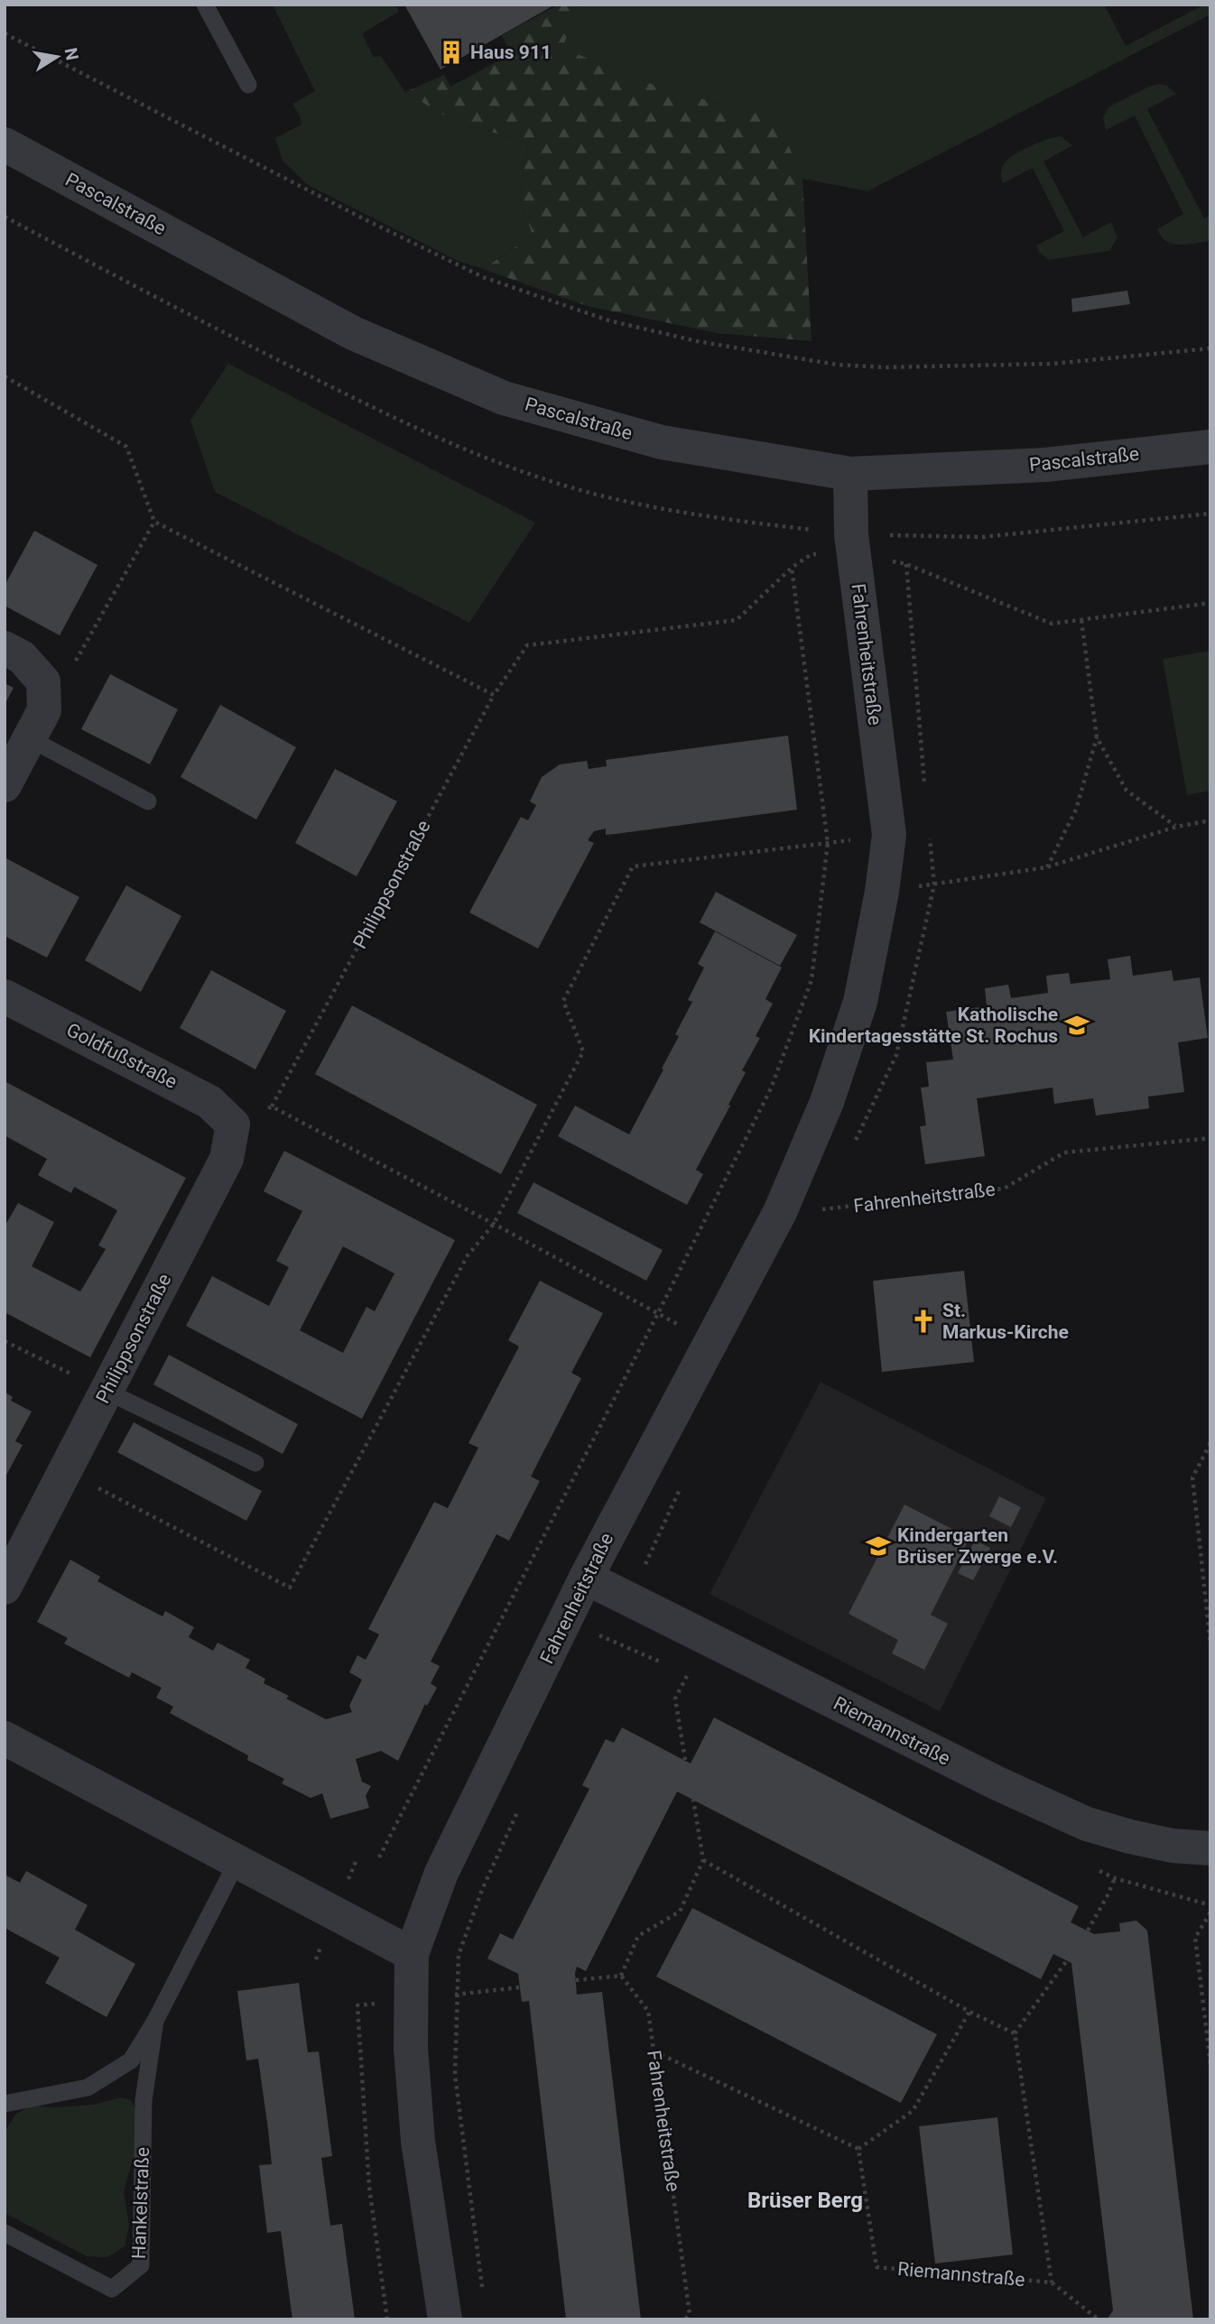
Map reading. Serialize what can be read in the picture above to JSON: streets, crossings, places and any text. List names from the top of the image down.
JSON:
{
  "streets": {
    "street": [
      "Pascalstraße",
      "Fahrenheitstraße",
      "Philippsonstraße",
      "Goldfußstraße",
      "Riemannstraße"
    ],
    "lane": ["Hankelstraße"]
  },
  "crossings": [
    ["Pascalstraße", "Fahrenheitstraße"],
    ["Fahrenheitstraße", "Philippsonstraße"],
    ["Fahrenheitstraße", "Riemannstraße"],
    ["Philippsonstraße", "Goldfußstraße"]
  ],
  "districts": ["Brüser Berg"],
  "places": {
    "building": ["Haus 911"],
    "school or university": ["Katholische Kindertagesstätte St. Rochus", "Kindergarten Brüser Zwerge e.V."],
    "church": ["St. Markus-Kirche"]
  },
  "north": "right"
}
